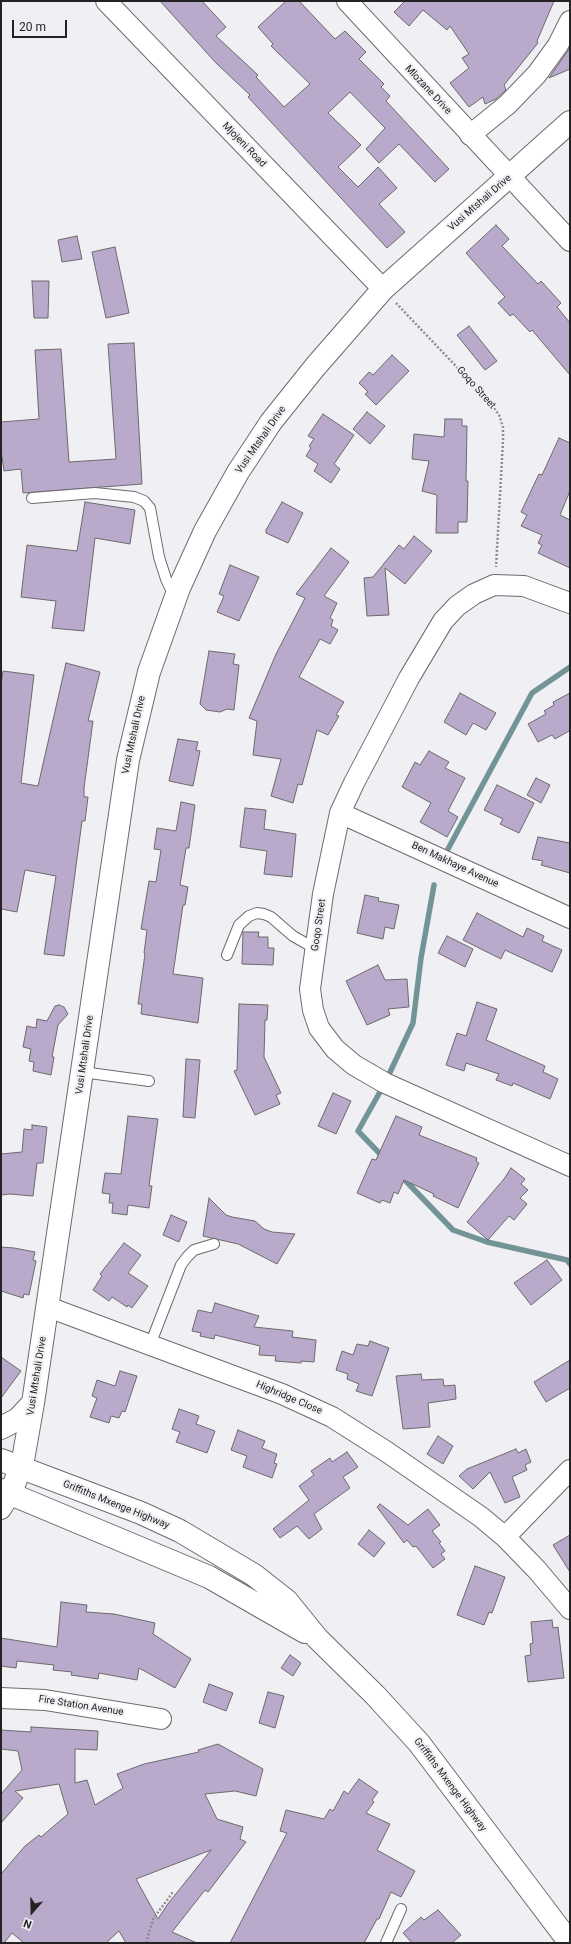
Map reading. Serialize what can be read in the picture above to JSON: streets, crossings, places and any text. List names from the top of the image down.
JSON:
{
  "streets": {
    "street": [
      "Mlozane Drive",
      "Mjojeni Road",
      "Vusi Mtshali Drive",
      "Goqo Street",
      "Ben Makhaye Avenue",
      "Highridge Close",
      "Griffiths Mxenge Highway",
      "Fire Station Avenue"
    ]
  },
  "crossings": [
    ["Mlozane Drive", "Vusi Mtshali Drive"],
    ["Mjojeni Road", "Vusi Mtshali Drive"],
    ["Mjojeni Road", "Goqo Street"],
    ["Vusi Mtshali Drive", "Goqo Street"],
    ["Vusi Mtshali Drive", "Highridge Close"],
    ["Vusi Mtshali Drive", "Griffiths Mxenge Highway"],
    ["Goqo Street", "Ben Makhaye Avenue"]
  ],
  "scale_bar": "20 m",
  "north": "bottom"
}
